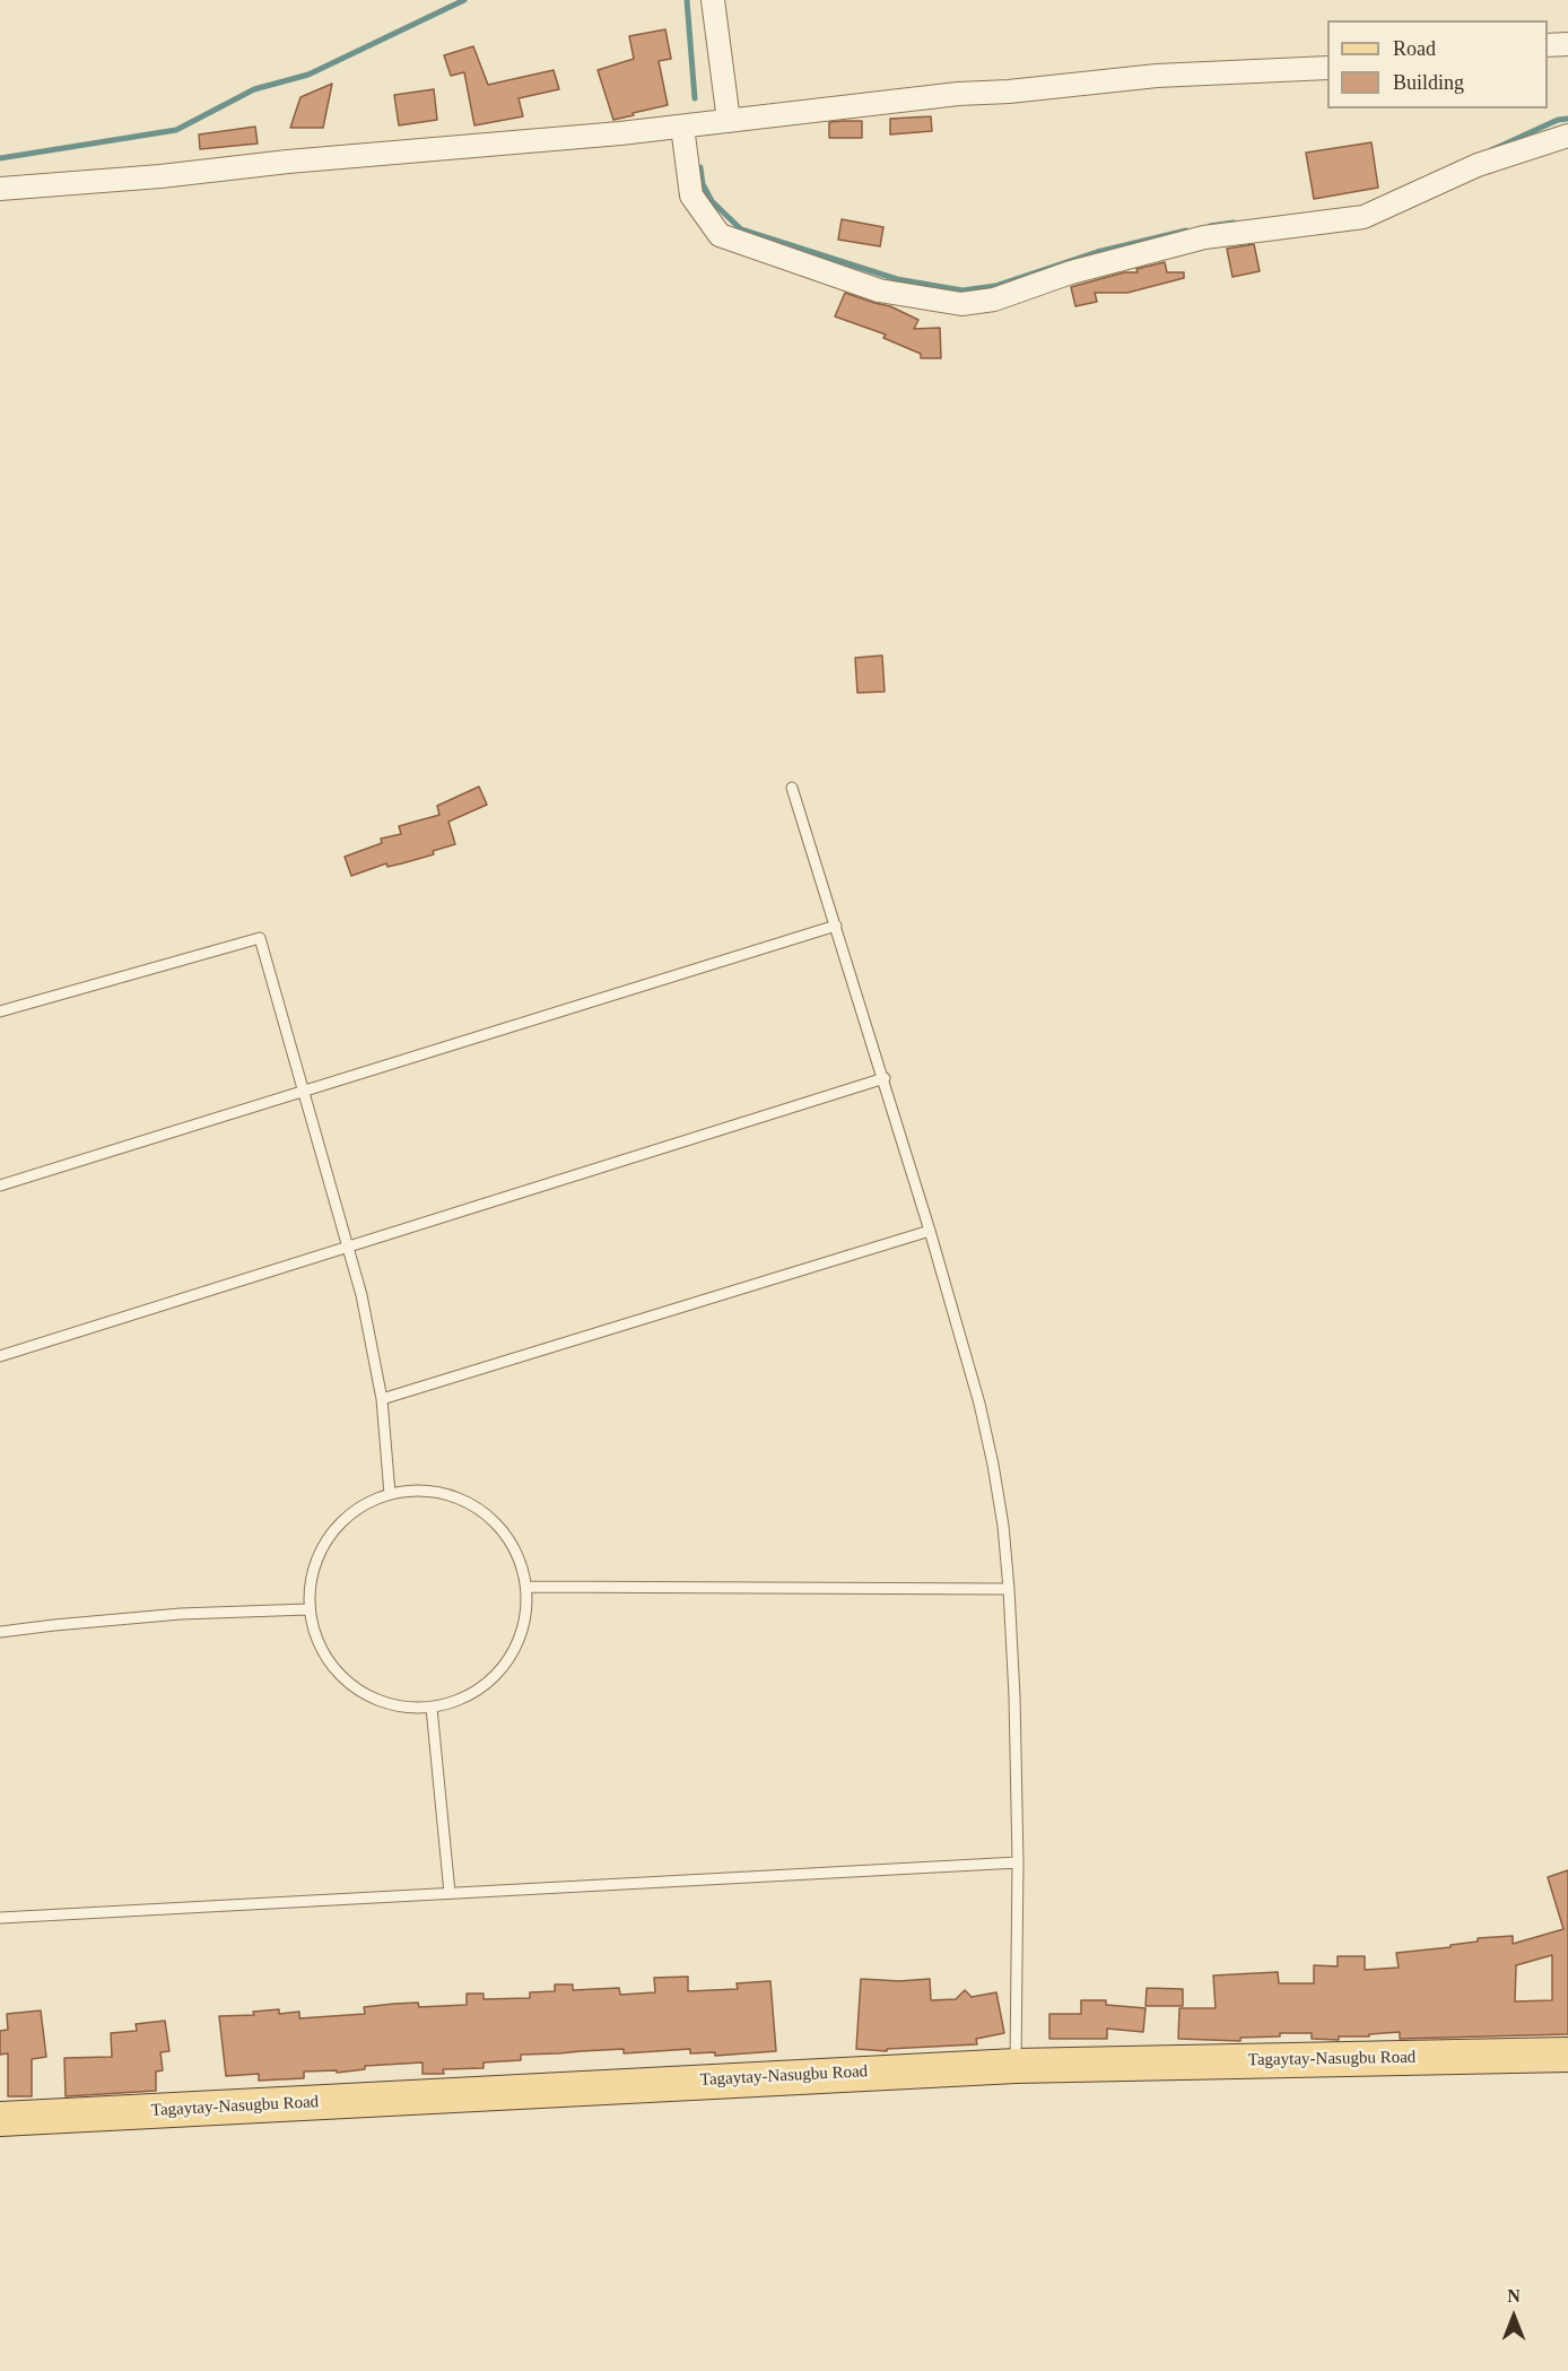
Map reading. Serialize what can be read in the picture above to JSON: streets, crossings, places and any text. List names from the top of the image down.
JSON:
{
  "streets": {
    "main road": ["Tagaytay-Nasugbu Road"]
  },
  "legend": ["Road", "Building"],
  "north": "top"
}
